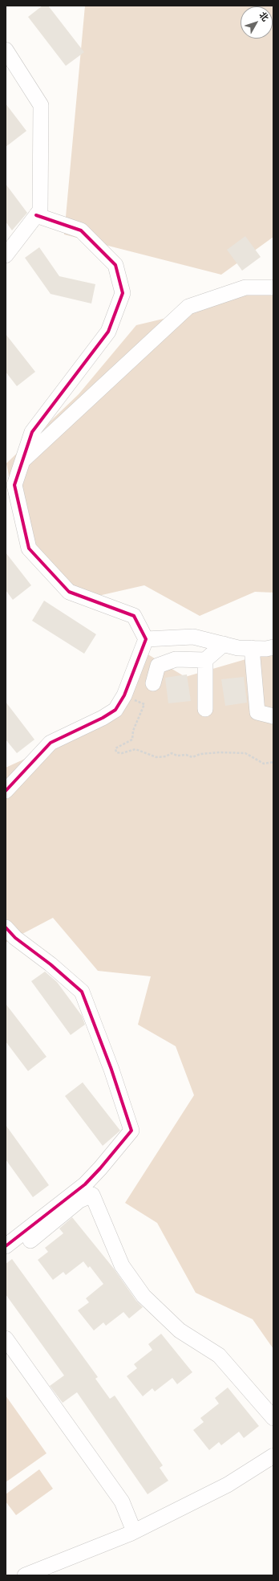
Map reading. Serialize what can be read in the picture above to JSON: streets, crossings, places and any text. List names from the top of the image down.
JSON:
{
  "north": "top right"
}
